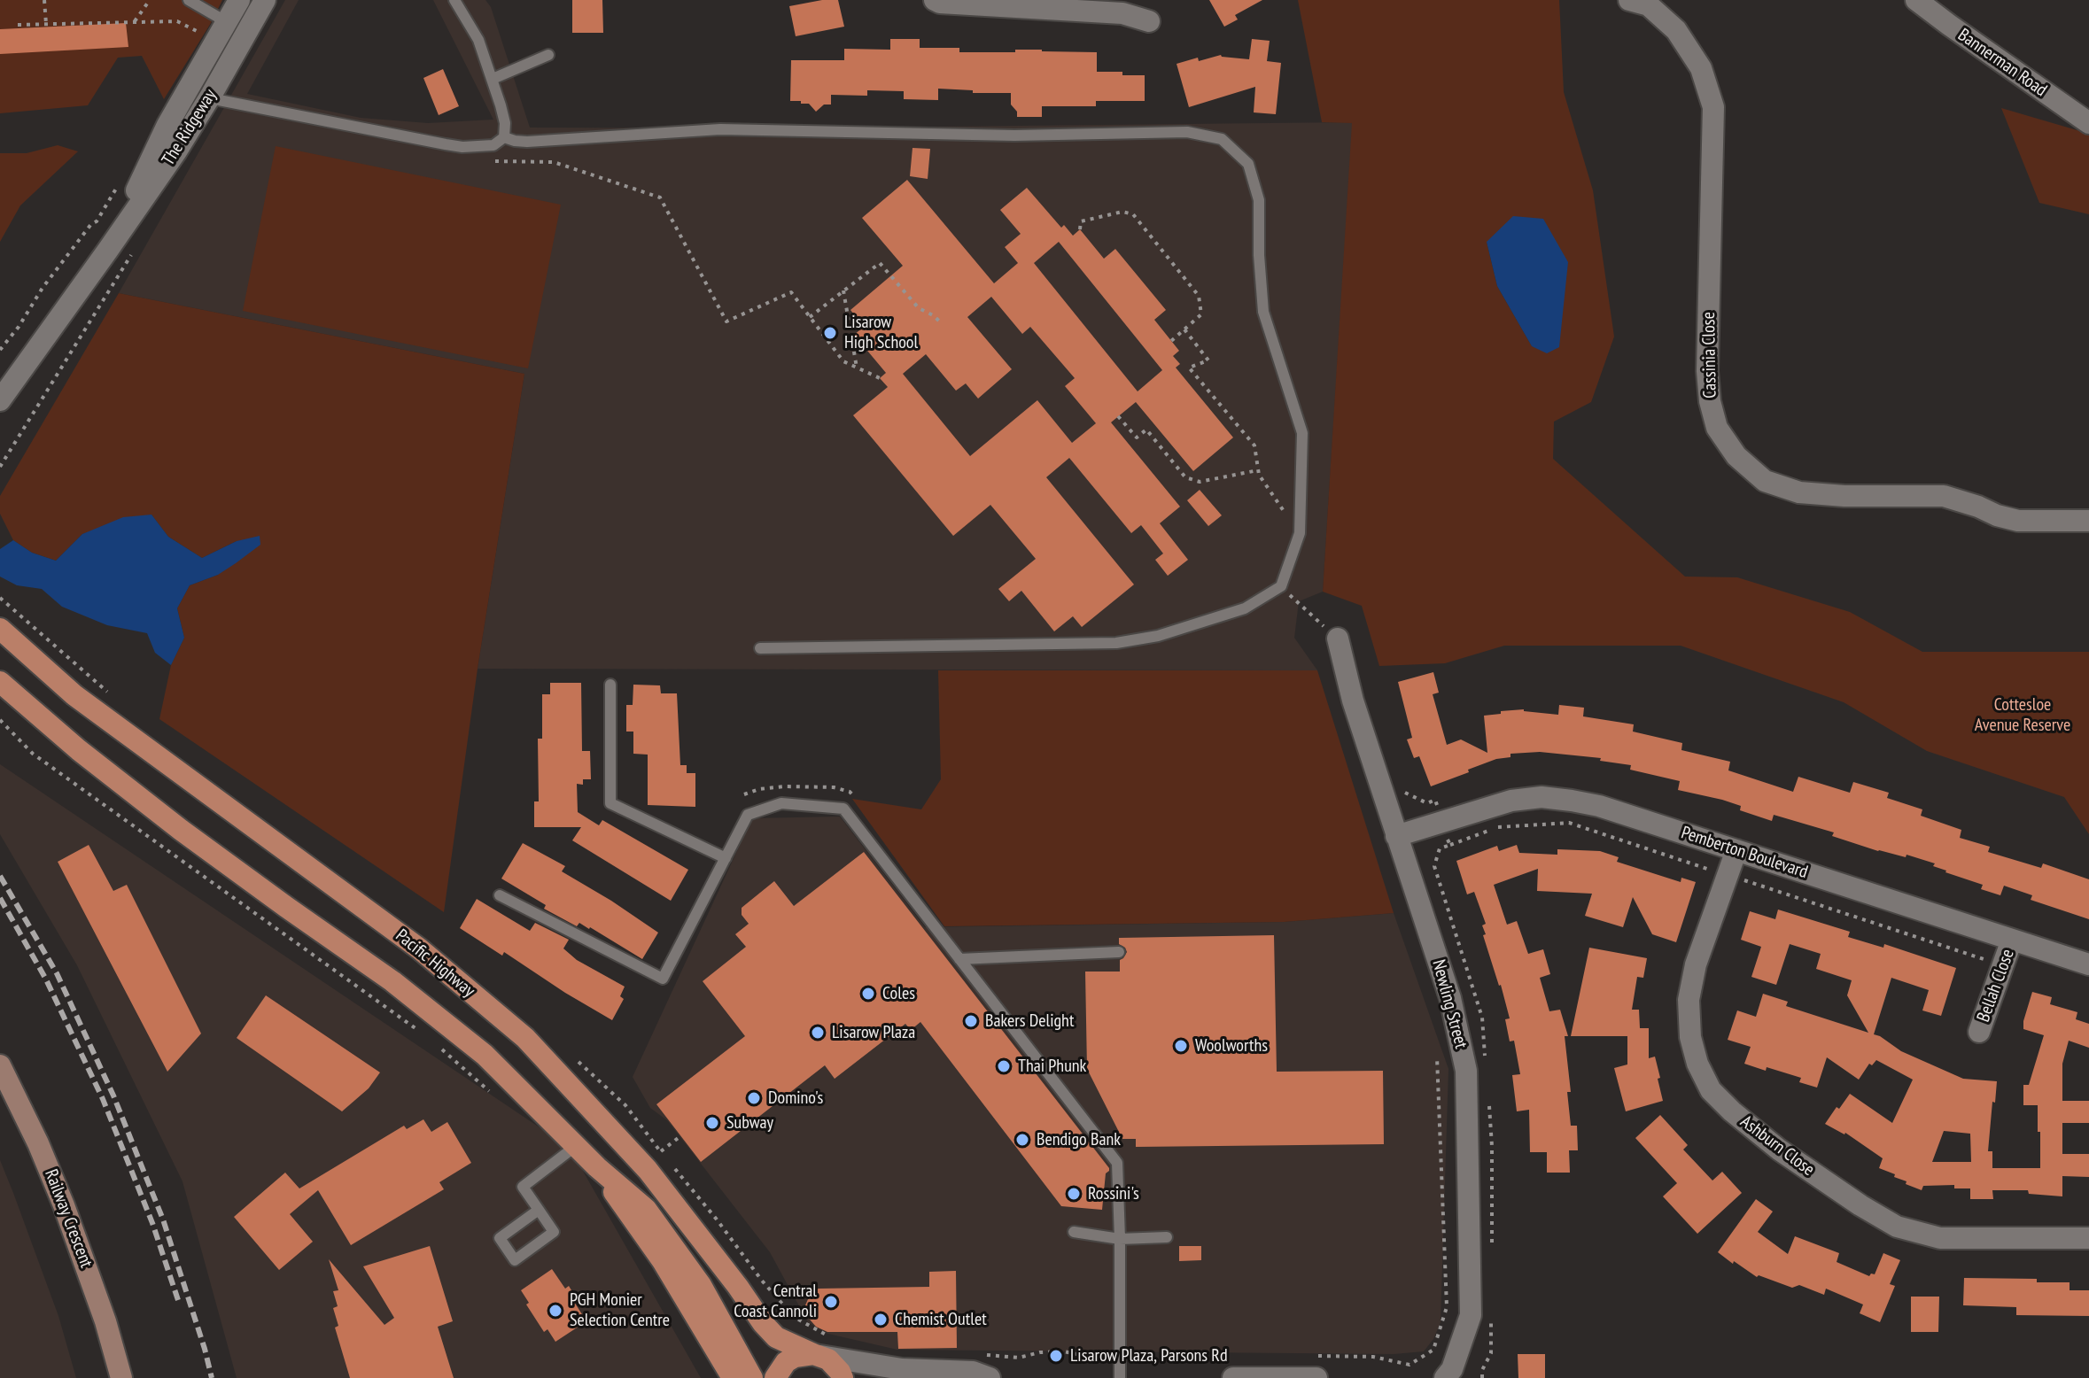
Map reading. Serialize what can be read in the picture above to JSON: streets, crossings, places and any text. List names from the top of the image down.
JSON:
{
  "streets": {
    "main road": ["Pacific Highway", "Railway Crescent"],
    "street": [
      "Bannerman Road",
      "The Ridgeway",
      "Cassinia Close",
      "Pemberton Boulevard",
      "Bellah Close",
      "Newling Street",
      "Ashburn Close"
    ]
  },
  "crossings": [
    ["Pemberton Boulevard", "Bellah Close"],
    ["Pemberton Boulevard", "Newling Street"],
    ["Pemberton Boulevard", "Ashburn Close"]
  ],
  "parks": ["Cottesloe Avenue Reserve"],
  "places": [
    "Lisarow High School",
    "Coles",
    "Bakers Delight",
    "Lisarow Plaza",
    "Woolworths",
    "Thai Phunk",
    "Domino's",
    "Subway",
    "Bendigo Bank",
    "Rossini's",
    "Central Coast Cannoli",
    "PGH Monier Selection Centre",
    "Chemist Outlet",
    "Lisarow Plaza, Parsons Rd"
  ]
}
